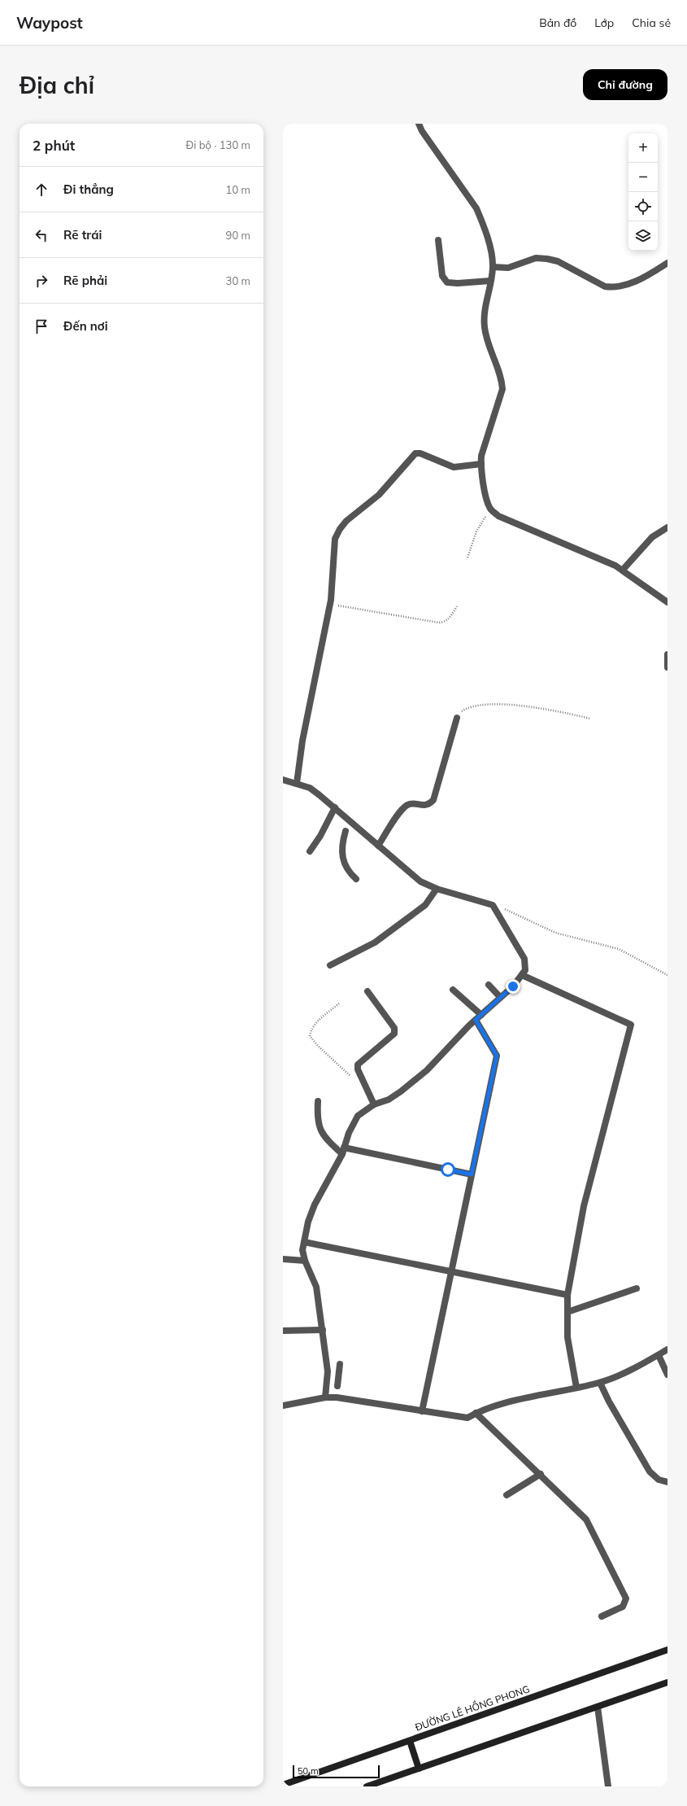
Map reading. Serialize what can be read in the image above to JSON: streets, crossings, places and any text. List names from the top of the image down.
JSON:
{
  "streets": {
    "main road": ["ĐƯỜNG LÊ HỒNG PHONG"]
  },
  "scale_bar": "50 m",
  "page": {
    "header": "Waypost",
    "nav": ["Bản đồ", "Lớp", "Chia sẻ"],
    "buttons": "Chỉ đường",
    "title": "Địa chỉ",
    "heading": ["2 phút", "Đi bộ · 130 m"],
    "map_buttons": ["+", "−"],
    "list": [
      ["Đi thẳng", "10 m"],
      ["Rẽ trái", "90 m"],
      ["Rẽ phải", "30 m"],
      "Đến nơi"
    ],
    "scale": "50 m"
  }
}
